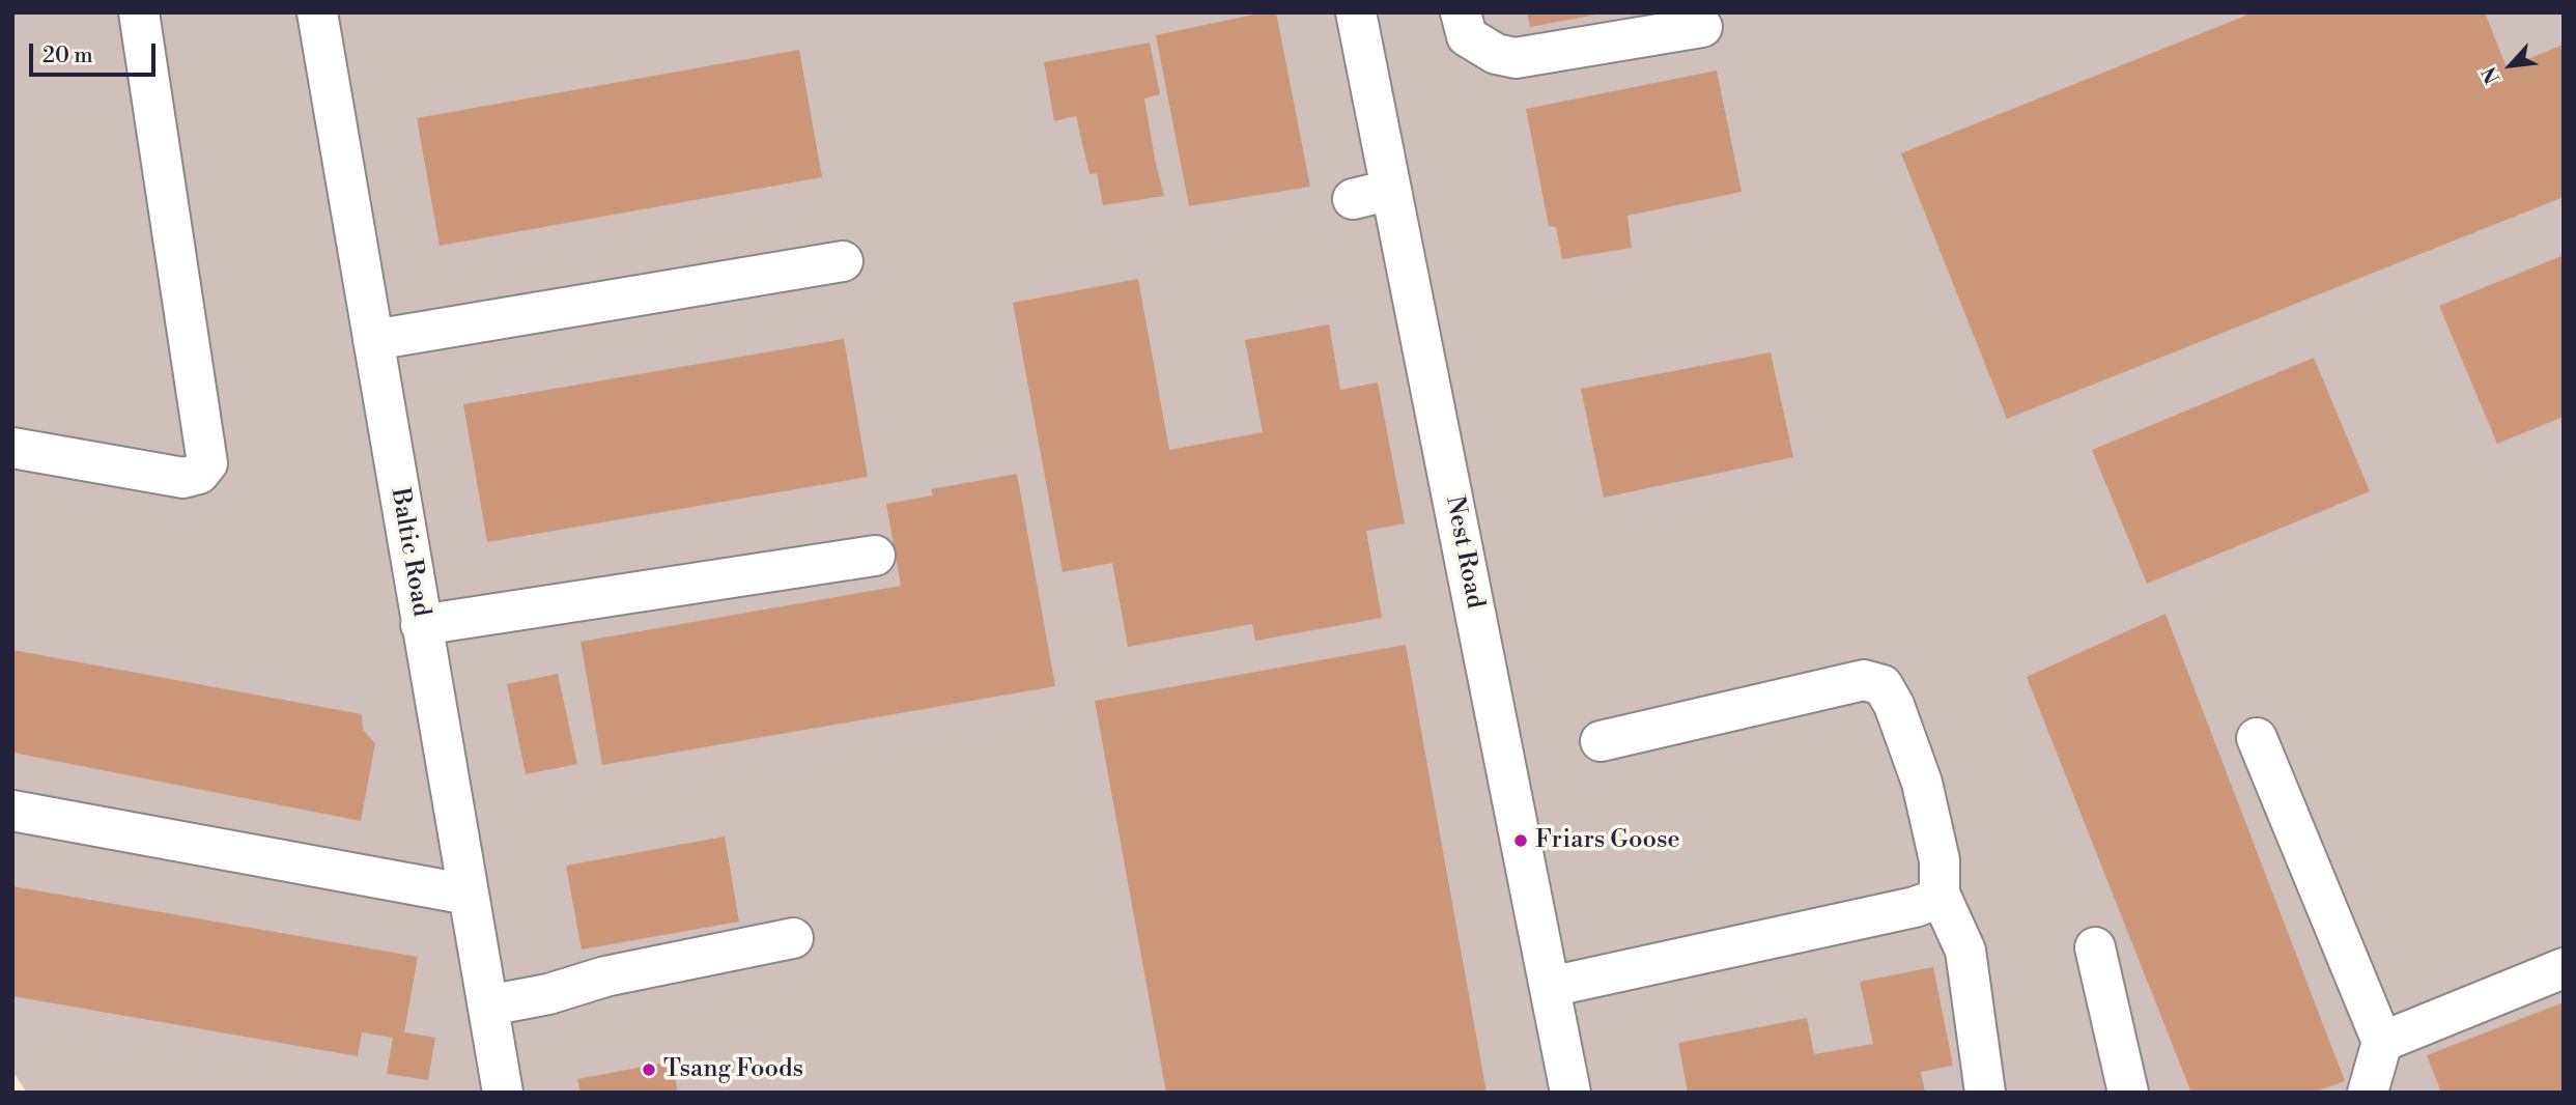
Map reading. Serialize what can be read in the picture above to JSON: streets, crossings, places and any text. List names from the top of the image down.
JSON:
{
  "streets": {
    "street": ["Baltic Road", "Nest Road"]
  },
  "places": ["Friars Goose", "Tsang Foods"],
  "scale_bar": "20 m",
  "north": "bottom left"
}
